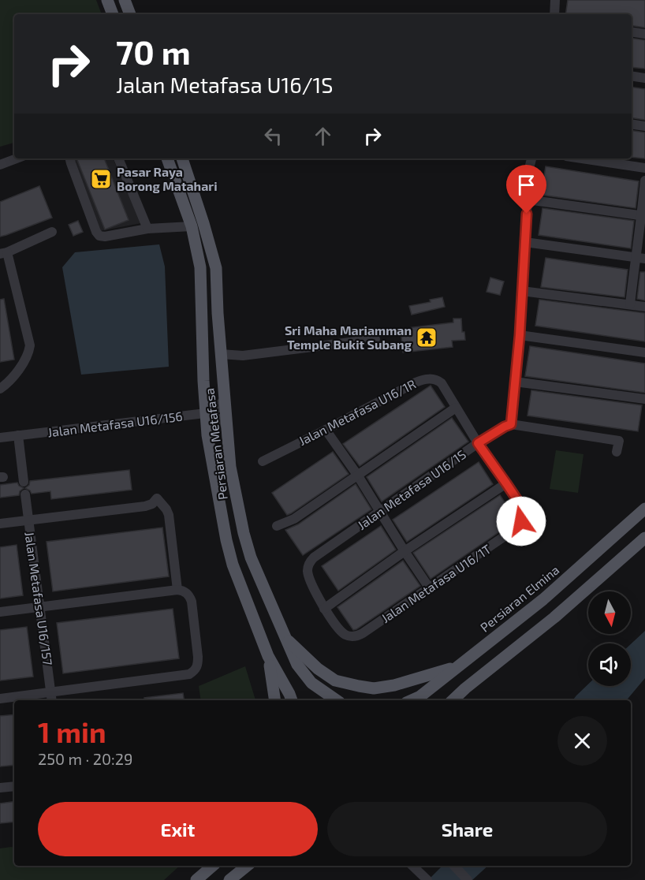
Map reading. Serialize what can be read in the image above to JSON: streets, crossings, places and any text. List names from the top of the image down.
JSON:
{
  "streets": {
    "main road": ["Persiaran Metafasa", "Persiaran Elmina"],
    "street": [
      "Jalan Metafasa U16/1R",
      "Jalan Metafasa U16/156",
      "Jalan Metafasa U16/1S",
      "Jalan Metafasa U16/1T",
      "Jalan Metafasa U16/157"
    ]
  },
  "crossings": [
    ["Jalan Metafasa U16/1R", "Jalan Metafasa U16/1S"],
    ["Jalan Metafasa U16/1R", "Jalan Metafasa U16/1T"],
    ["Jalan Metafasa U16/156", "Persiaran Metafasa"],
    ["Jalan Metafasa U16/1S", "Jalan Metafasa U16/1T"]
  ],
  "places": {
    "supermarket": ["Pasar Raya Borong Matahari"],
    "temple": ["Sri Maha Mariamman Temple Bukit Subang"]
  },
  "north": "bottom",
  "page": {
    "turn": ["70 m", "Jalan Metafasa U16/1S"],
    "heading": ["1 min", "250 m · 20:29"],
    "buttons": ["Exit", "Share"]
  }
}
